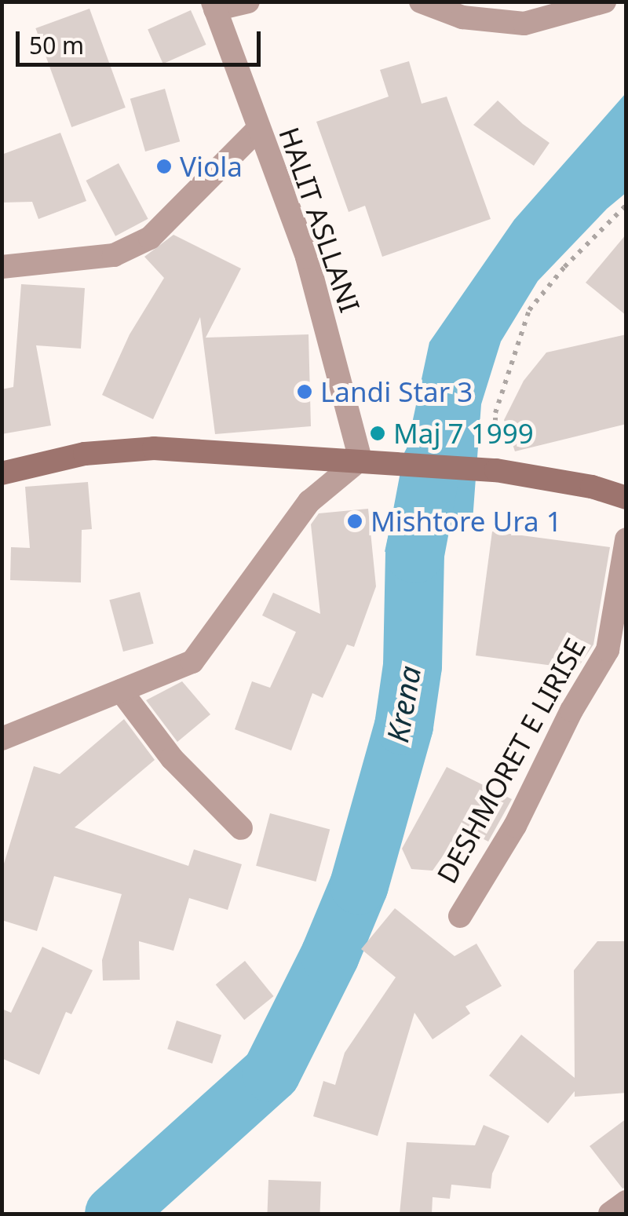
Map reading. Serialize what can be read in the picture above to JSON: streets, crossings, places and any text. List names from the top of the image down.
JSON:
{
  "streets": {
    "street": ["HALIT ASLLANI", "DESHMORET E LIRISE"]
  },
  "water": ["Krena"],
  "places": [
    "Viola",
    "Landi Star 3",
    "Maj 7 1999",
    "Mishtore Ura 1"
  ],
  "scale_bar": "50 m"
}
